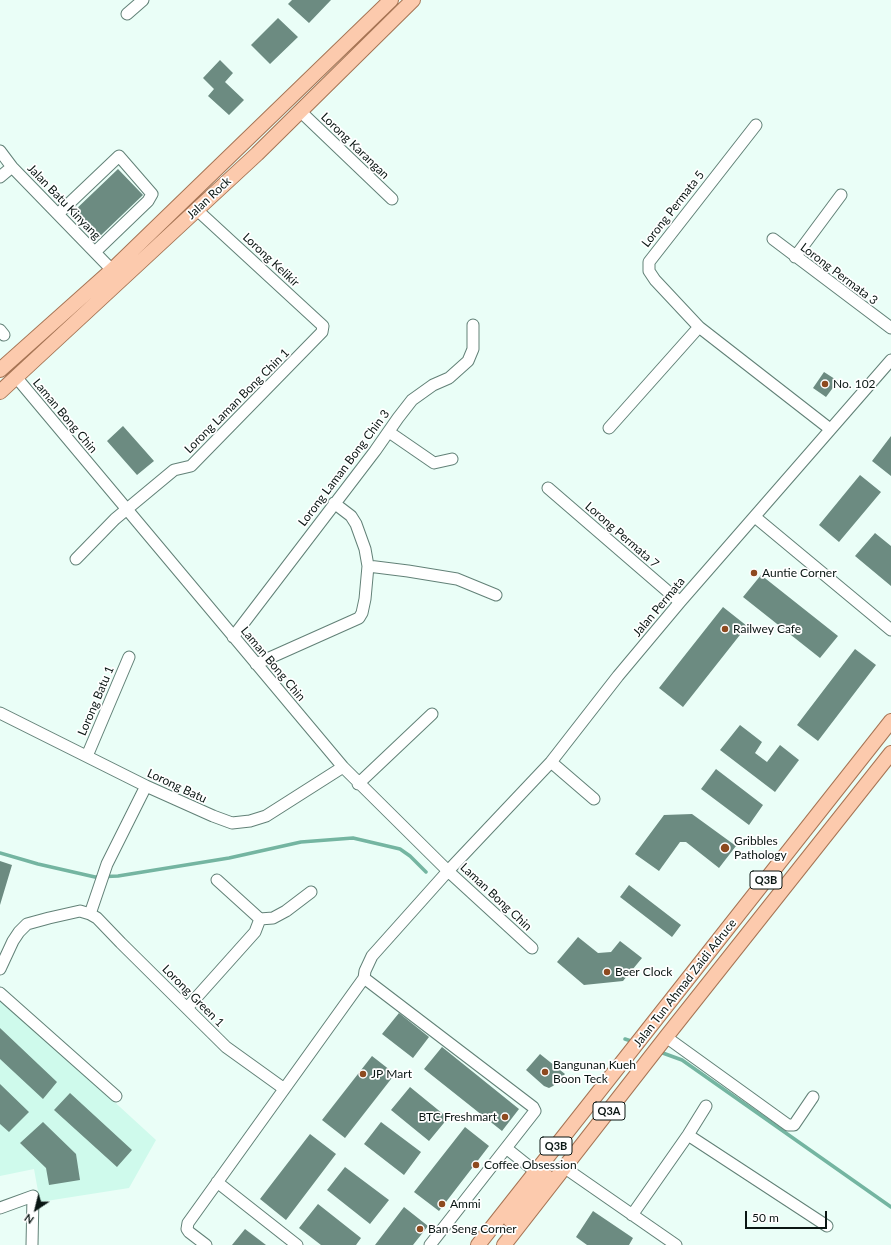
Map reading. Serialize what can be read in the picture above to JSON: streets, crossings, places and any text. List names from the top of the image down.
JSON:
{
  "streets": {
    "main road": [
      "Jalan Rock",
      "Q3B",
      "Jalan Tun Ahmad Zaidi Adruce",
      "Q3A"
    ],
    "street": [
      "Lorong Karangan",
      "Jalan Batu Kinyang",
      "Lorong Permata 5",
      "Lorong Kelikir",
      "Lorong Permata 3",
      "Lorong Laman Bong Chin 1",
      "Laman Bong Chin",
      "Lorong Laman Bong Chin 3",
      "Lorong Permata 7",
      "Jalan Permata",
      "Lorong Batu 1",
      "Lorong Batu",
      "Lorong Green 1"
    ]
  },
  "crossings": [
    ["Lorong Karangan", "Jalan Rock"],
    ["Jalan Rock", "Jalan Batu Kinyang"],
    ["Jalan Rock", "Lorong Kelikir"],
    ["Jalan Rock", "Laman Bong Chin"],
    ["Lorong Permata 5", "Jalan Permata"],
    ["Lorong Kelikir", "Lorong Laman Bong Chin 1"],
    ["Lorong Laman Bong Chin 1", "Laman Bong Chin"],
    ["Laman Bong Chin", "Lorong Laman Bong Chin 3"],
    ["Laman Bong Chin", "Jalan Permata"],
    ["Laman Bong Chin", "Lorong Batu"],
    ["Lorong Permata 7", "Jalan Permata"],
    ["Jalan Permata", "Lorong Green 1"],
    ["Lorong Batu 1", "Lorong Batu"]
  ],
  "places": [
    "No. 102",
    "Auntie Corner",
    "Railwey Cafe",
    "Gribbles Pathology",
    "Beer Clock",
    "Bangunan Kueh Boon Teck",
    "JP Mart",
    "BTC Freshmart",
    "Coffee Obsession",
    "Ammi",
    "Ban Seng Corner"
  ],
  "scale_bar": "50 m",
  "north": "bottom left"
}
